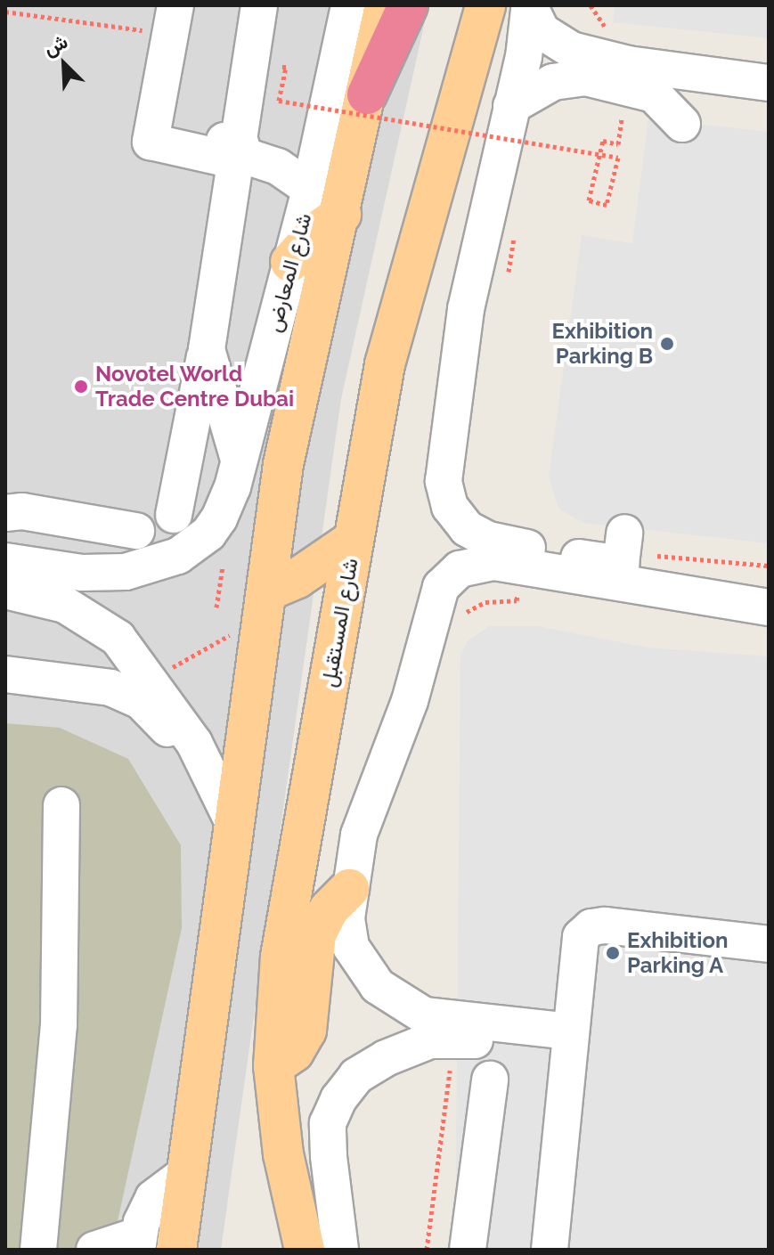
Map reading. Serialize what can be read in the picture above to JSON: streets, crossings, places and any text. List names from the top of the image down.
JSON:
{
  "streets": {
    "main road": ["شارع المستقبل"],
    "street": ["شارع المعارض"]
  },
  "places": ["Exhibition Parking B", "Novotel World Trade Centre Dubai", "Exhibition Parking A"],
  "north": "top left"
}
